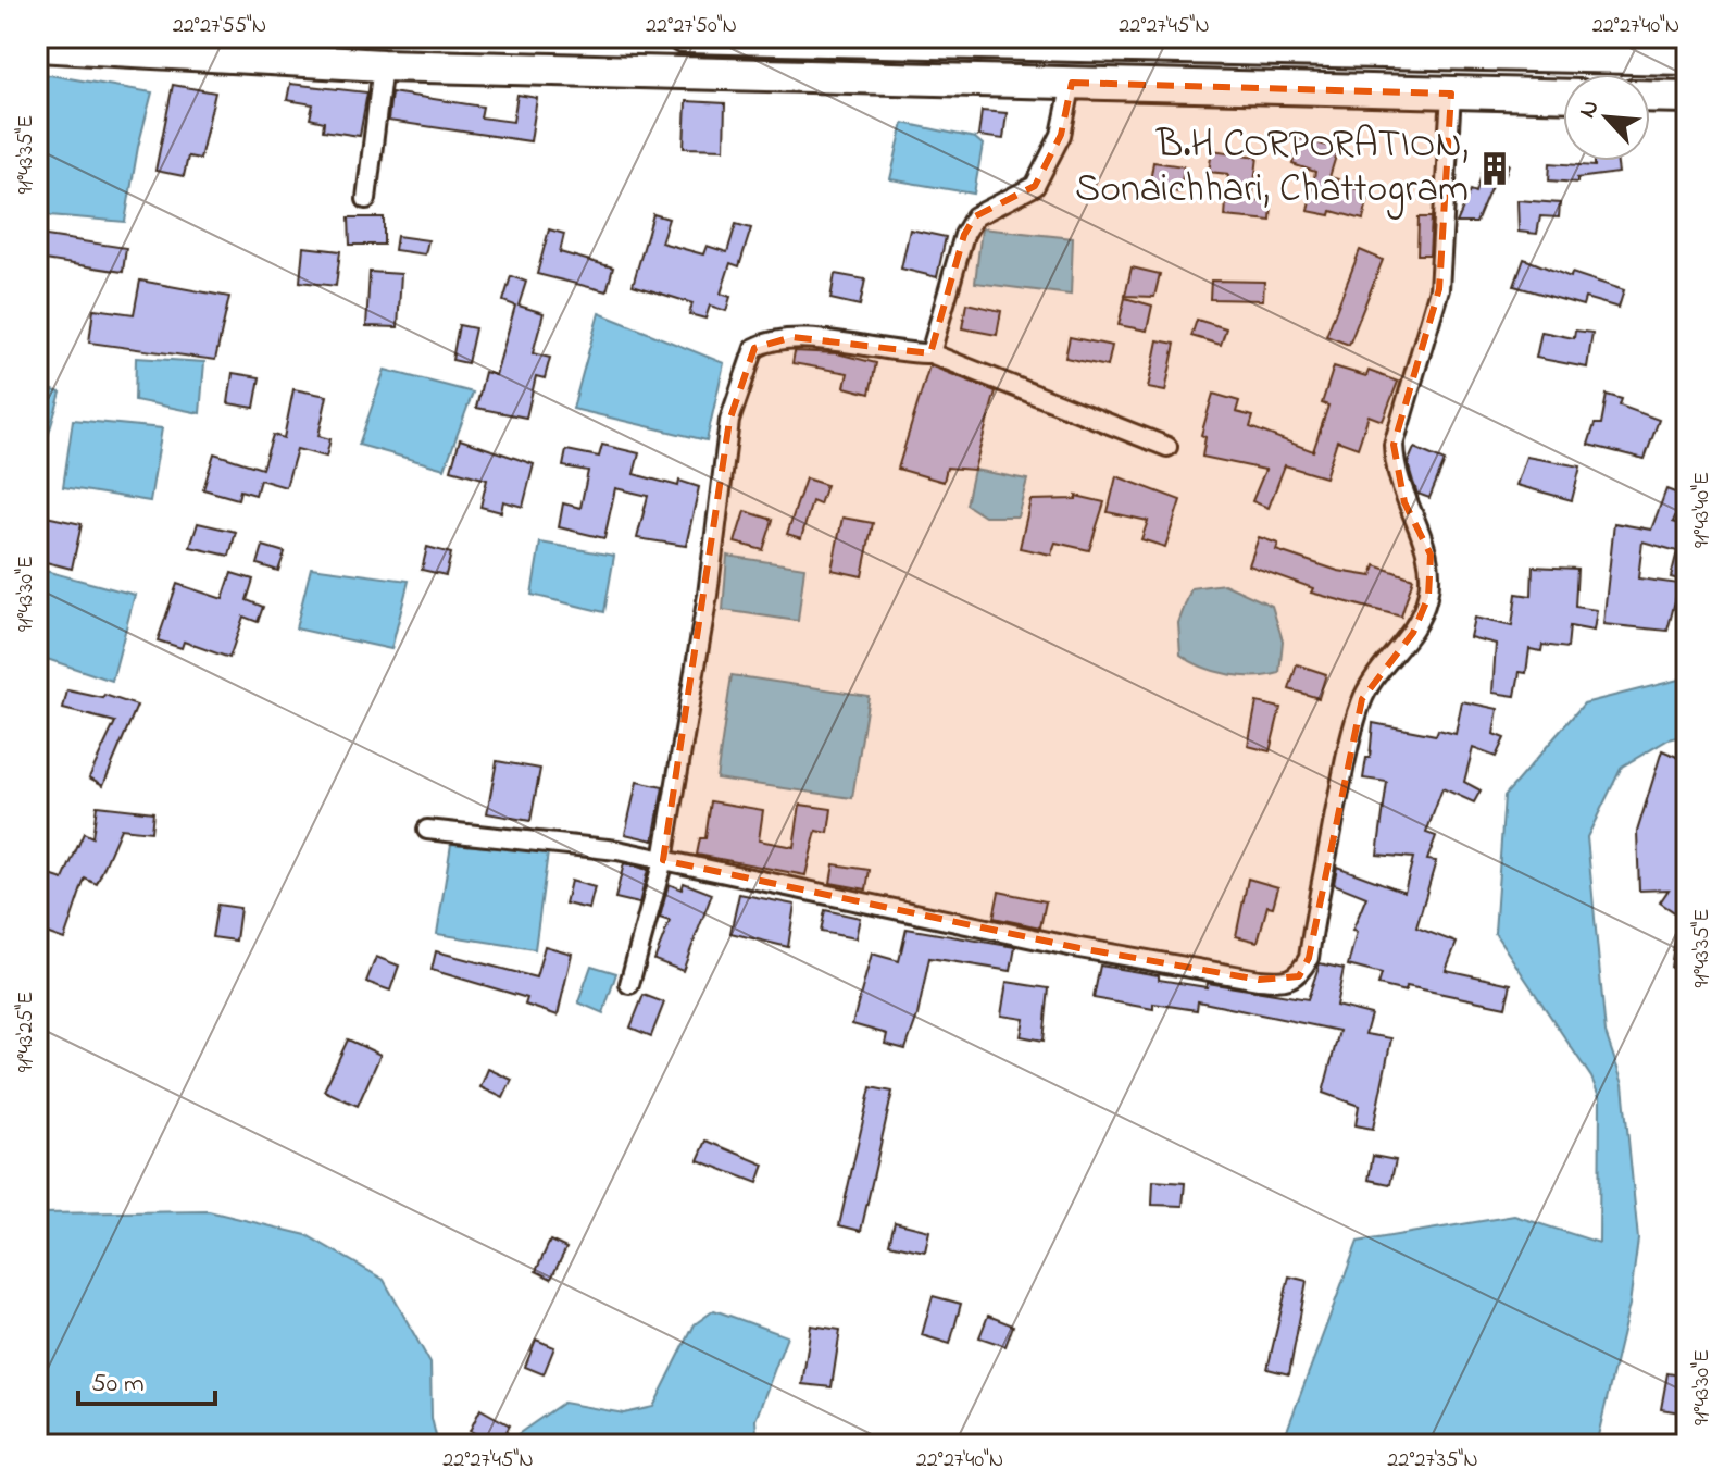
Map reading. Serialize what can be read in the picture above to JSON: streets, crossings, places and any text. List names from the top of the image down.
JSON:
{
  "places": {
    "building": ["B.H CORPORATION, Sonaichhari, Chattogram"]
  },
  "scale_bar": "50 m",
  "north": "top left",
  "coordinates": [
    "22°27'55\"N",
    "22°27'50\"N",
    "22°27'45\"N",
    "22°27'40\"N",
    "91°43'35\"E",
    "91°43'40\"E",
    "91°43'30\"E",
    "91°43'25\"E",
    "22°27'35\"N"
  ]
}
